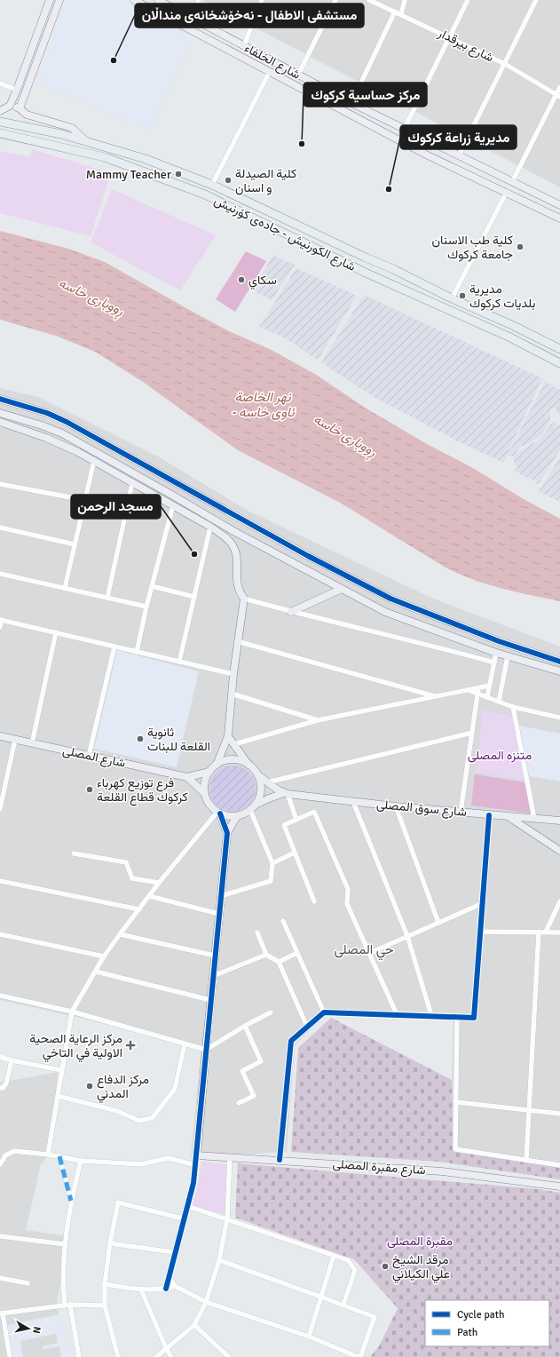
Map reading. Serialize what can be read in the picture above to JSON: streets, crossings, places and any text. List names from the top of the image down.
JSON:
{
  "streets": {
    "main road": ["شارع الكورنيش - جادەی کۆرنیش"],
    "street": [
      "شارع بيرقدار",
      "شارع الخلفاء",
      "شارع المصلى",
      "شارع سوق المصلى",
      "شارع مقبرة المصلى"
    ]
  },
  "crossings": [
    ["شارع المصلى", "شارع سوق المصلى"]
  ],
  "districts": ["حي المصلى"],
  "water": ["ڕووباری خاسە", "نهر الخاصة - ئاوی خاسە"],
  "parks": ["متنزه المصلى", "مقبرة المصلى"],
  "places": {
    "other": [
      "مستشفى الاطفال - نەخۆشخانەی منداڵان",
      "مركز حساسية كركوك",
      "Mammy Teacher",
      "كلية الصيدلة و اسنان",
      "مديرية زراعة كركوك",
      "كلية طب الاسنان جامعة كركوك",
      "سكاي",
      "مديرية بلديات كركوك",
      "مسجد الرحمن",
      "ثانوية القلعة للبنات",
      "فرع توزيع كهرباء كركوك قطاع القلعة",
      "مركز الدفاع المدني",
      "مرقد الشيخ علي الكيلاني"
    ],
    "health": ["مركز الرعاية الصحية الاولية في التاخي"]
  },
  "legend": ["Cycle path", "Path"],
  "north": "right"
}
